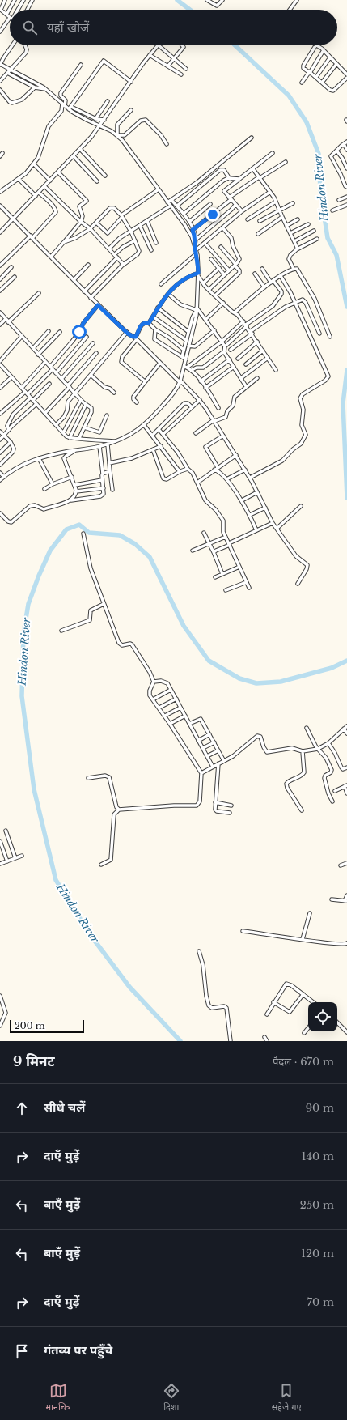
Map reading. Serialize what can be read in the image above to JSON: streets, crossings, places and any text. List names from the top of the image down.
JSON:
{
  "water": ["Hindon River"],
  "scale_bar": "200 m",
  "page": {
    "search": "यहाँ खोजें",
    "scale": "200 m",
    "heading": ["9 मिनट", "पैदल · 670 m"],
    "list": [
      ["सीधे चलें", "90 m"],
      ["दाएँ मुड़ें", "140 m"],
      ["बाएँ मुड़ें", "250 m"],
      ["बाएँ मुड़ें", "120 m"],
      ["दाएँ मुड़ें", "70 m"],
      "गंतव्य पर पहुँचे"
    ],
    "nav": ["मानचित्र", "दिशा", "सहेजे गए"]
  }
}
